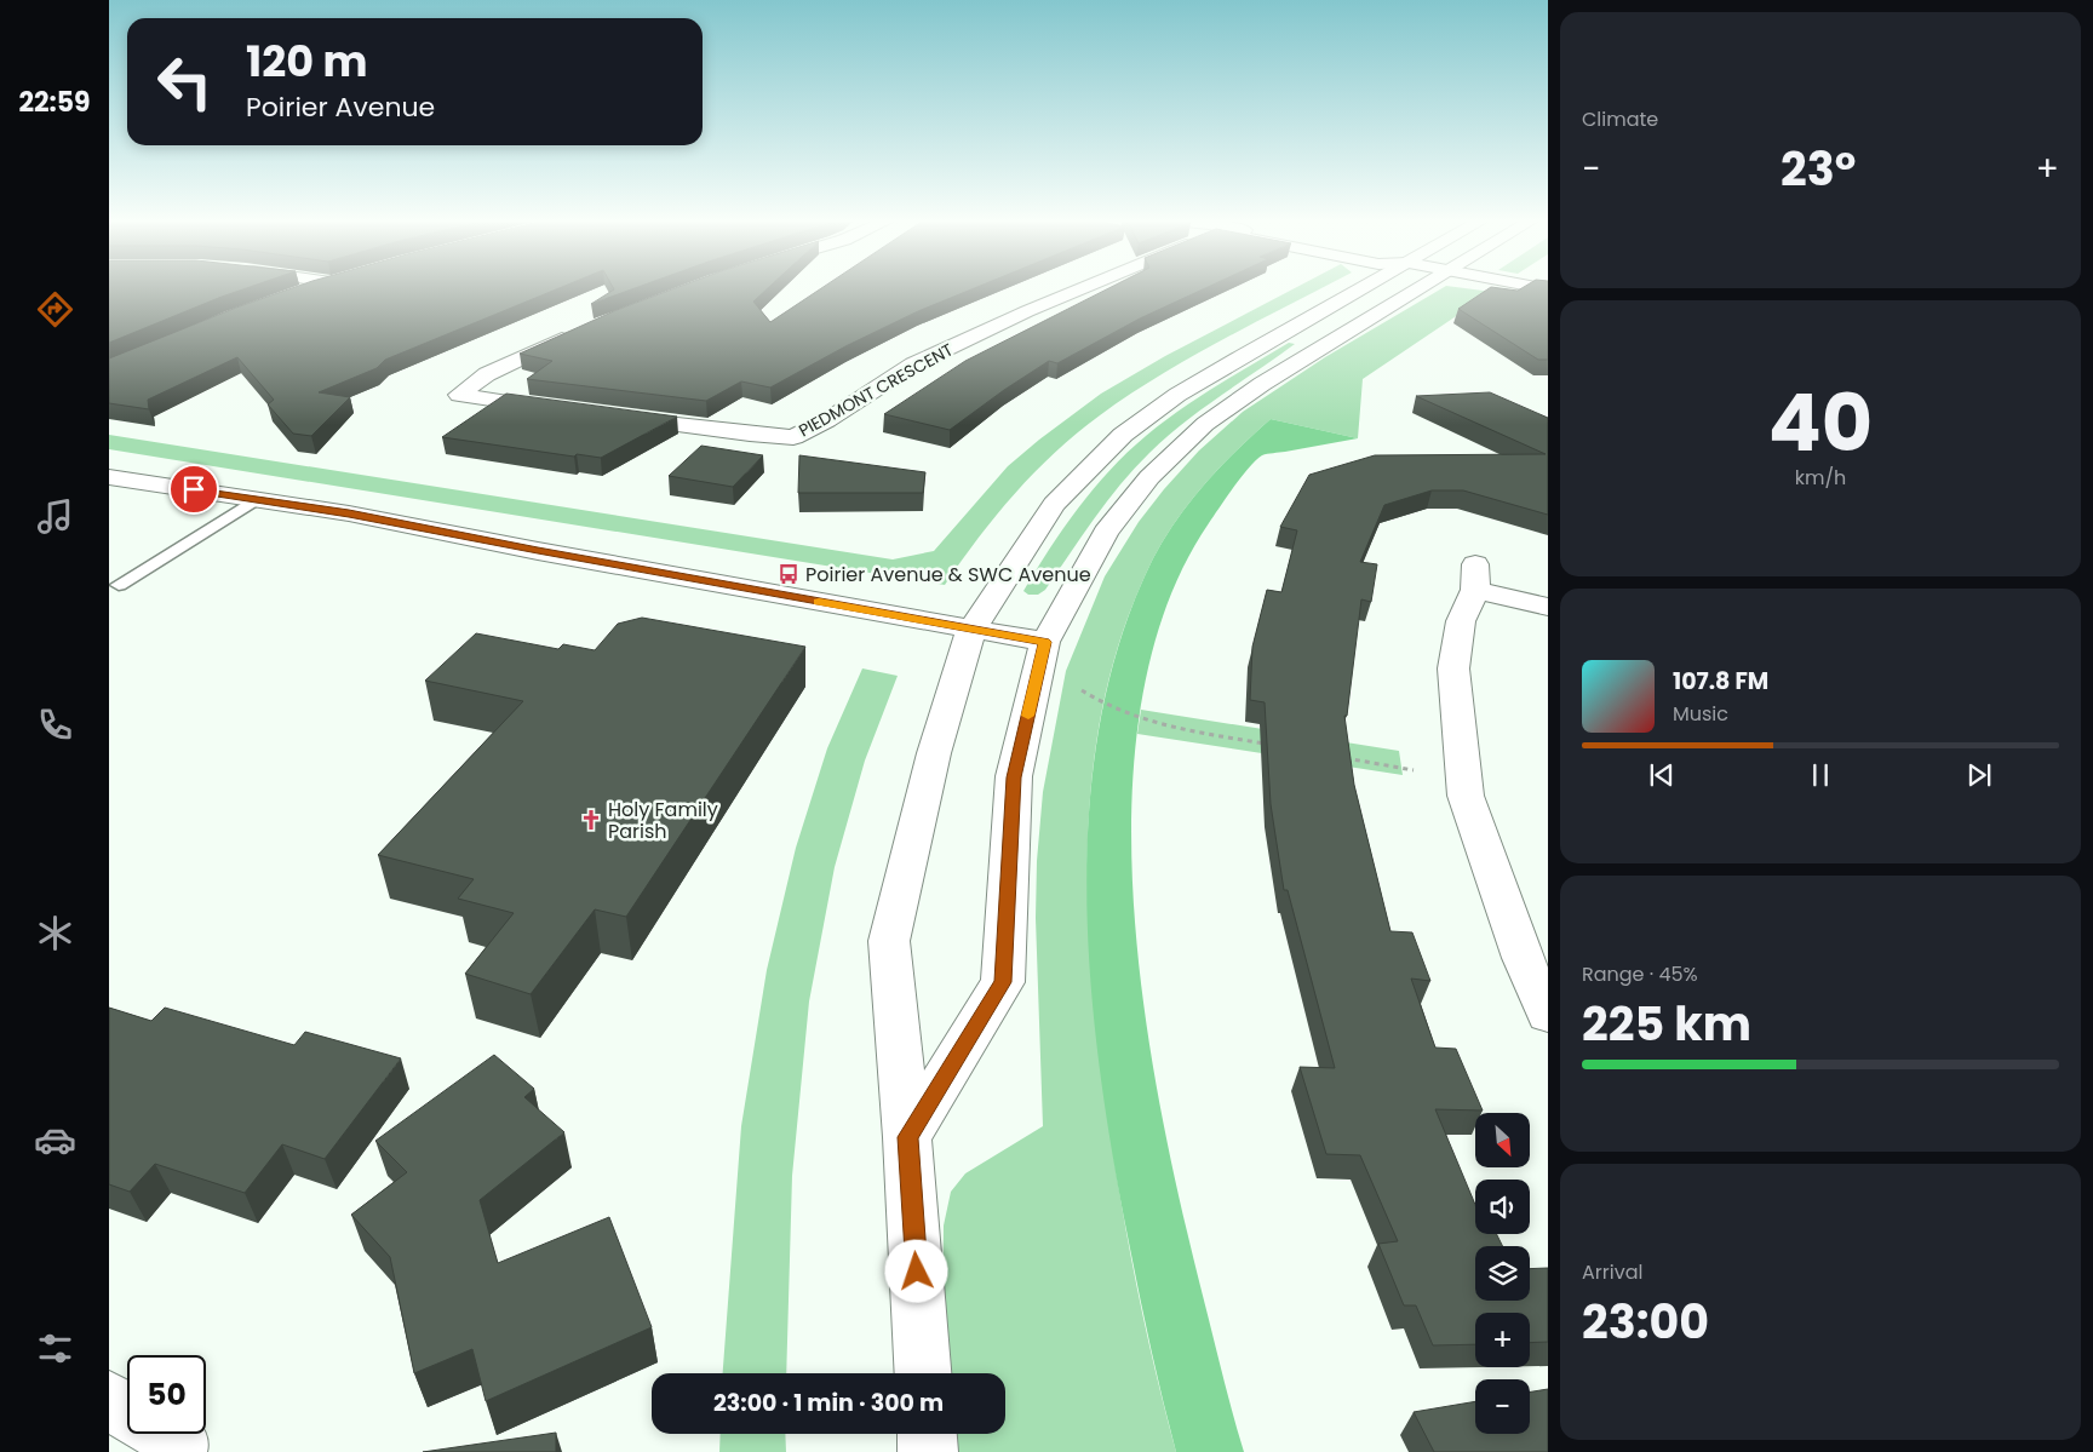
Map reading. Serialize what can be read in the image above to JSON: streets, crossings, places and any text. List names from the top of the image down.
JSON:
{
  "streets": {
    "main road": ["PIEDMONT CRESCENT"]
  },
  "places": {
    "bus stop": ["Poirier Avenue & SWC Avenue"],
    "church": ["Holy Family Parish"]
  },
  "north": "bottom right",
  "page": {
    "tabs": "22:59",
    "tile": [
      "Climate",
      ["40", "km/h"],
      ["Range · 45%", "225 km"],
      ["Arrival", "23:00"]
    ],
    "turn": ["120 m", "Poirier Avenue"],
    "heat": ["−", "23°", "+"],
    "song": ["107.8 FM", "Music"],
    "map_buttons": ["+", "−"],
    "limit": "50",
    "trip": "23:00 · 1 min · 300 m"
  }
}
